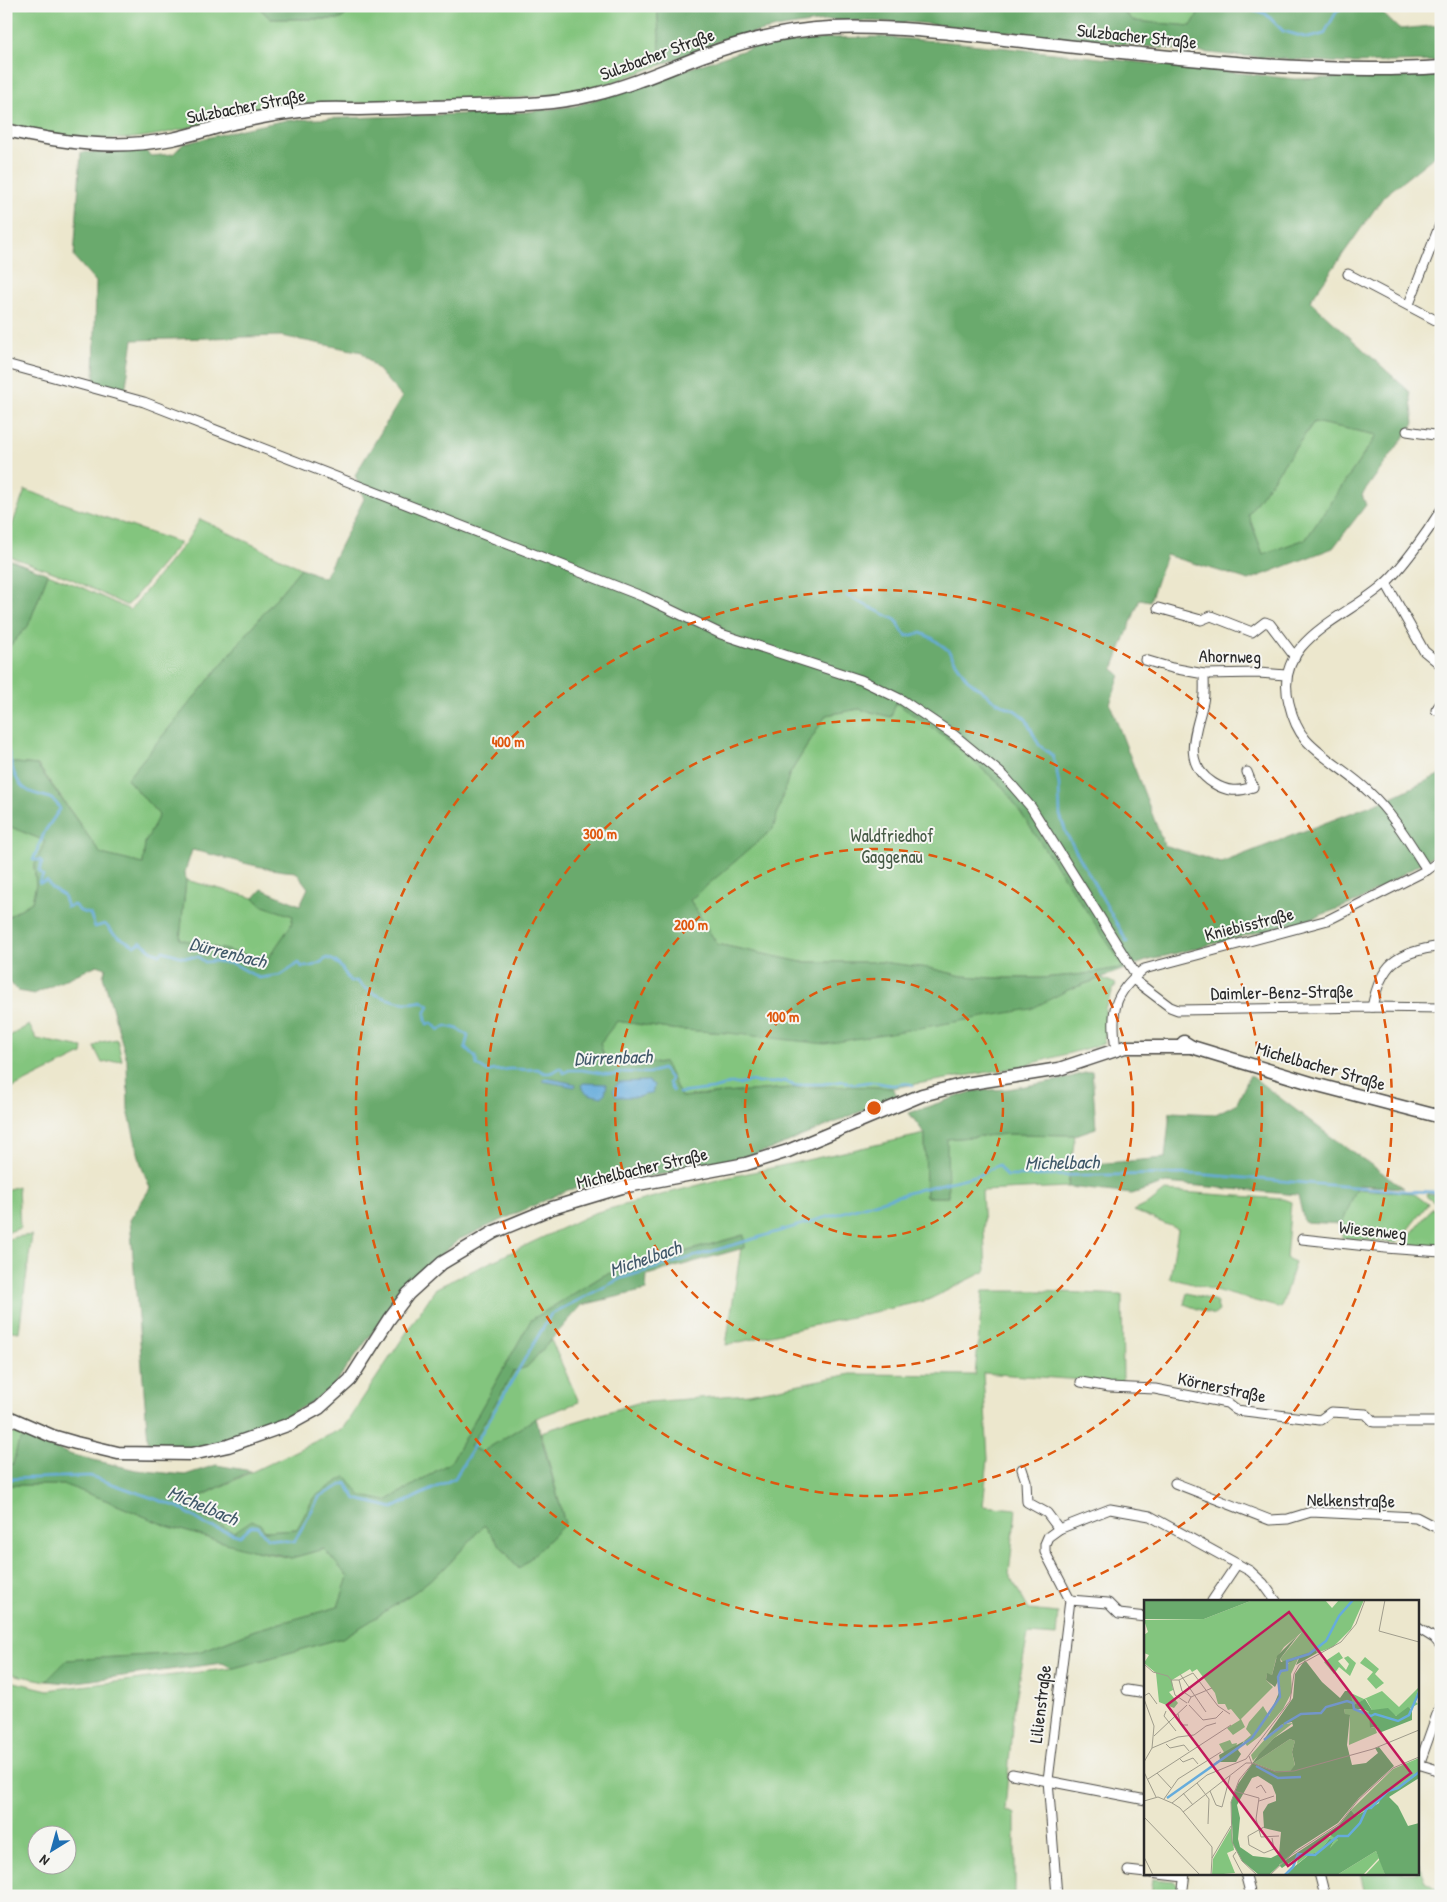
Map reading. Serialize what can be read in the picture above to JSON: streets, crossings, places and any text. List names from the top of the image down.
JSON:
{
  "streets": {
    "main road": ["Sulzbacher Straße", "Michelbacher Straße"],
    "street": [
      "Ahornweg",
      "Kniebisstraße",
      "Daimler-Benz-Straße",
      "Wiesenweg",
      "Körnerstraße",
      "Nelkenstraße",
      "Lilienstraße"
    ]
  },
  "crossings": [
    ["Kniebisstraße", "Daimler-Benz-Straße"],
    ["Kniebisstraße", "Michelbacher Straße"]
  ],
  "water": ["Dürrenbach", "Michelbach"],
  "parks": ["Waldfriedhof Gaggenau"],
  "north": "bottom left",
  "rings": [
    "400 m",
    "300 m",
    "200 m",
    "100 m"
  ]
}
